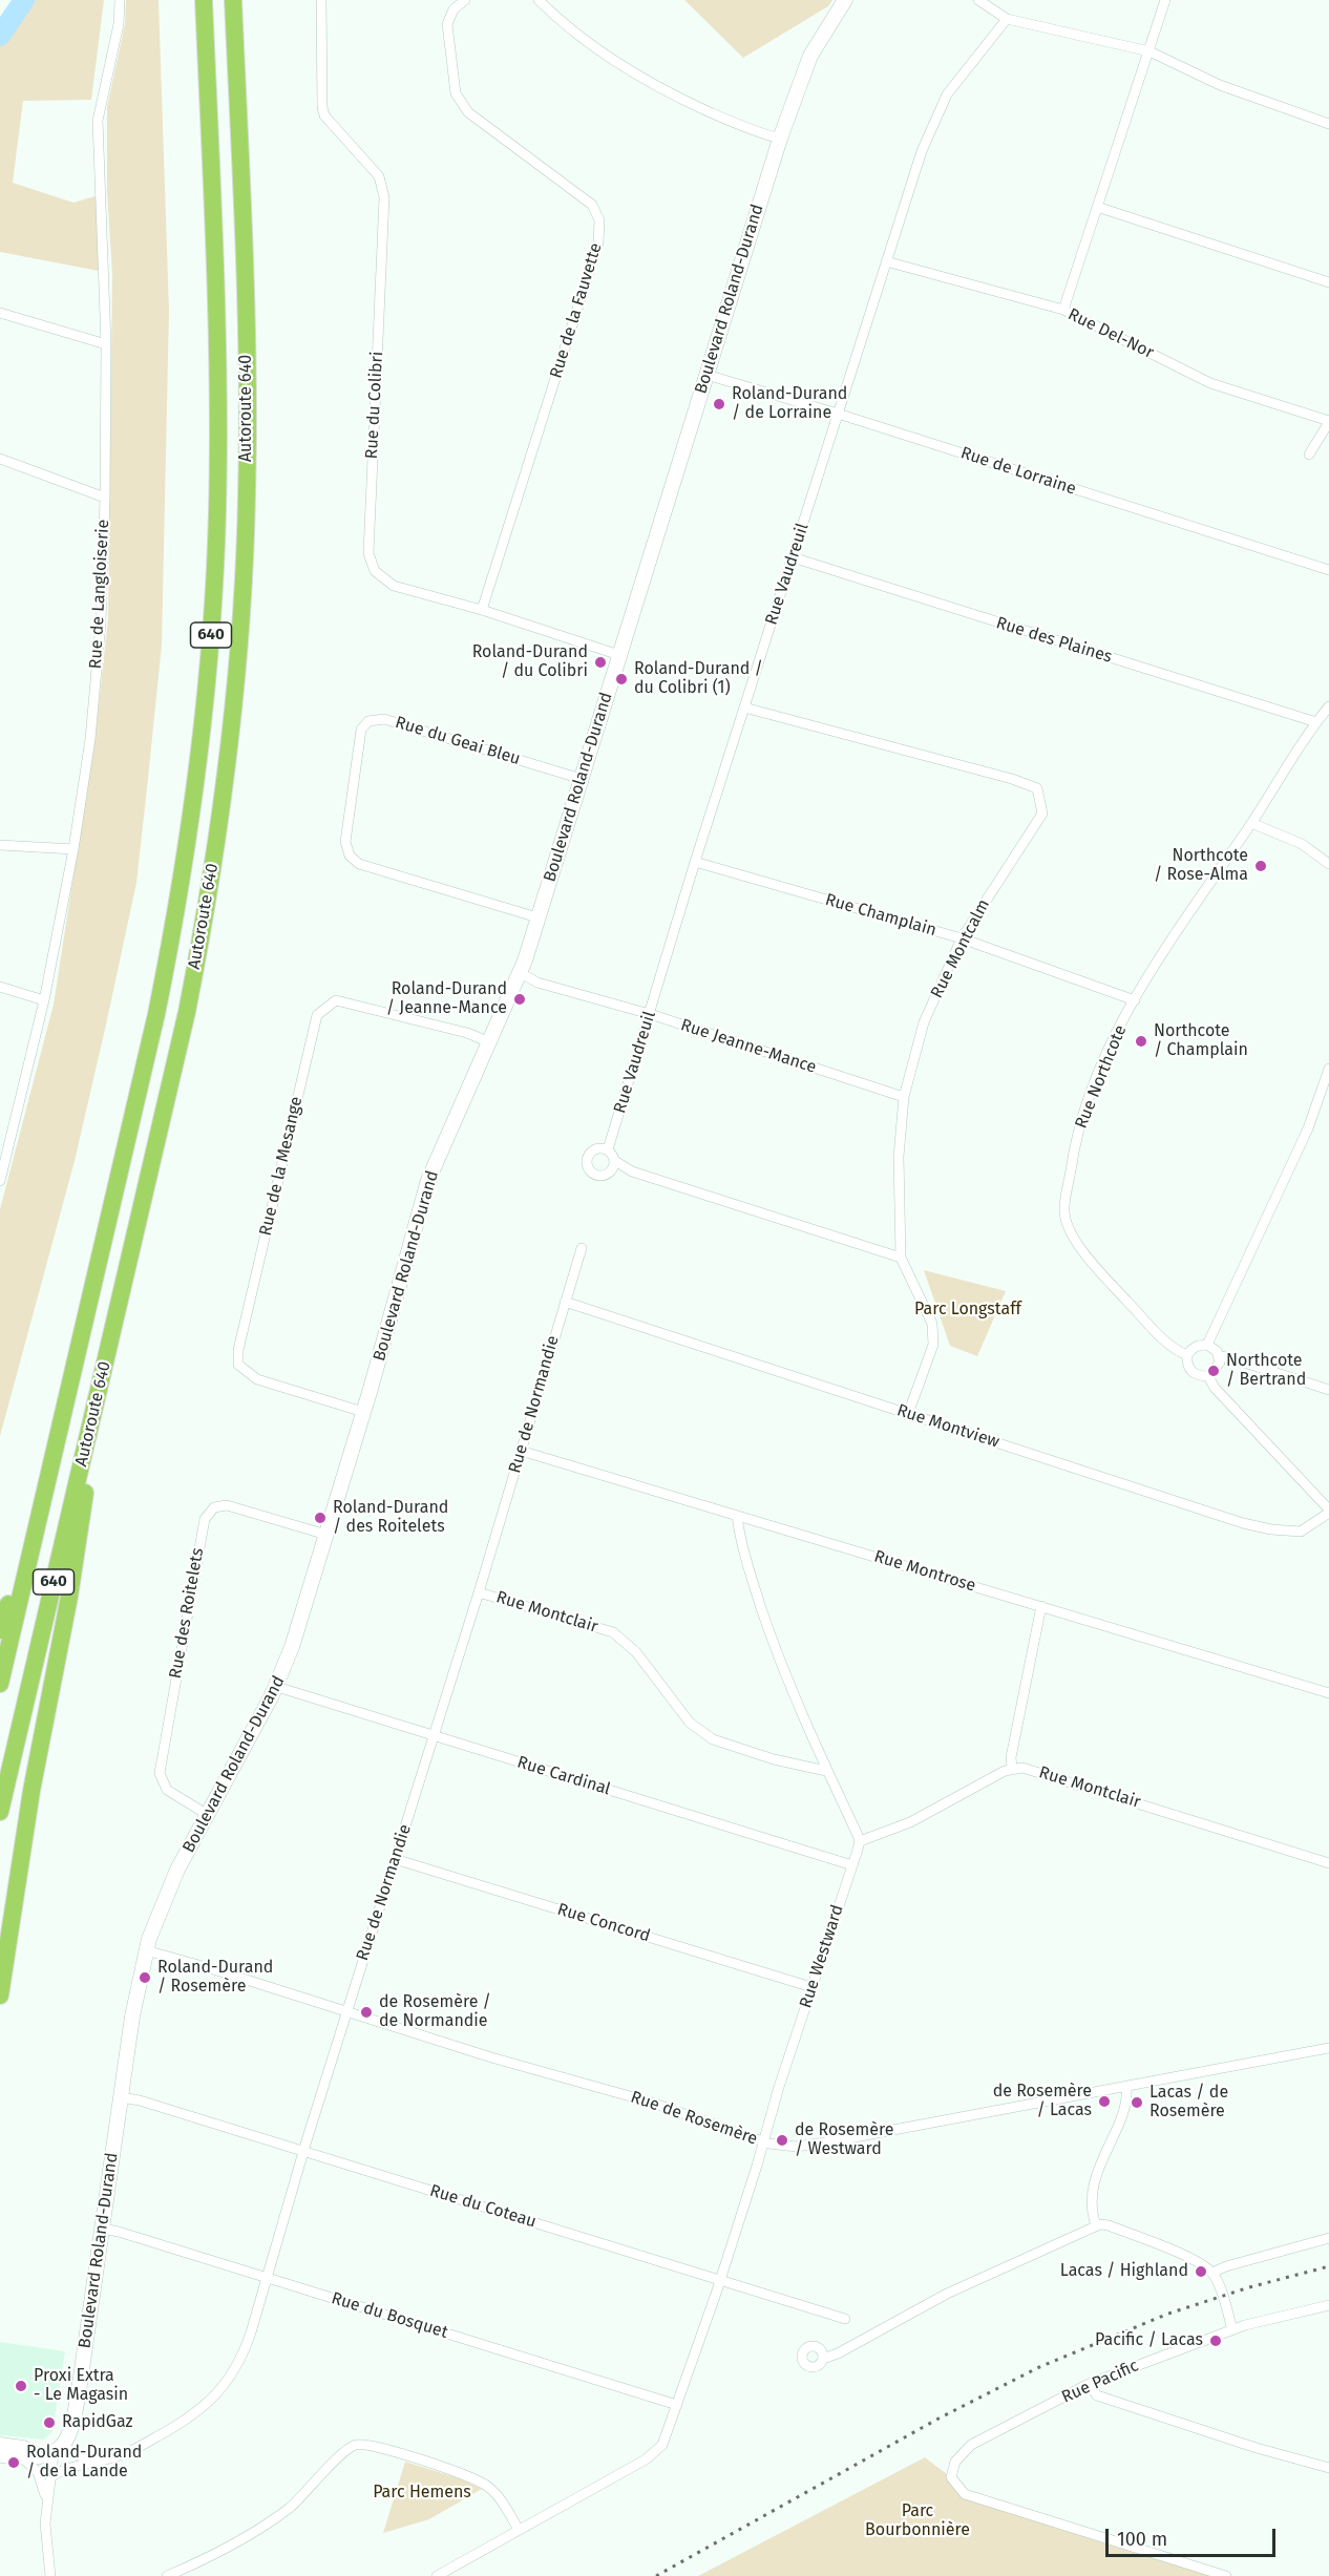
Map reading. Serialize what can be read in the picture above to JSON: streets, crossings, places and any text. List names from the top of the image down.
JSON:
{
  "streets": {
    "highway": ["Autoroute 640", "640"],
    "street": [
      "Boulevard Roland-Durand",
      "Rue de la Fauvette",
      "Rue Del-Nor",
      "Rue du Colibri",
      "Rue de Lorraine",
      "Rue Vaudreuil",
      "Rue de Langloiserie",
      "Rue des Plaines",
      "Rue du Geai Bleu",
      "Rue Champlain",
      "Rue Montcalm",
      "Rue Jeanne-Mance",
      "Rue Northcote",
      "Rue de la Mesange",
      "Rue de Normandie",
      "Rue Montview",
      "Rue Montrose",
      "Rue Montclair",
      "Rue des Roitelets",
      "Rue Cardinal",
      "Rue Concord",
      "Rue Westward",
      "Rue de Rosemère",
      "Rue du Coteau",
      "Rue du Bosquet",
      "Rue Pacific"
    ]
  },
  "crossings": [
    ["Boulevard Roland-Durand", "Rue du Colibri"],
    ["Boulevard Roland-Durand", "Rue de Lorraine"],
    ["Boulevard Roland-Durand", "Rue du Geai Bleu"],
    ["Boulevard Roland-Durand", "Rue Jeanne-Mance"],
    ["Boulevard Roland-Durand", "Rue de la Mesange"],
    ["Boulevard Roland-Durand", "Rue des Roitelets"],
    ["Boulevard Roland-Durand", "Rue Cardinal"],
    ["Boulevard Roland-Durand", "Rue de Rosemère"],
    ["Boulevard Roland-Durand", "Rue du Coteau"],
    ["Boulevard Roland-Durand", "Rue du Bosquet"],
    ["Rue de la Fauvette", "Rue du Colibri"],
    ["Rue Del-Nor", "Rue Vaudreuil"],
    ["Rue de Lorraine", "Rue Vaudreuil"],
    ["Rue Vaudreuil", "Rue des Plaines"],
    ["Rue Vaudreuil", "Rue Champlain"],
    ["Rue Vaudreuil", "Rue Montcalm"],
    ["Rue Vaudreuil", "Rue Jeanne-Mance"],
    ["Rue des Plaines", "Rue Northcote"],
    ["Rue Champlain", "Rue Montcalm"],
    ["Rue Champlain", "Rue Northcote"],
    ["Rue Montcalm", "Rue Jeanne-Mance"],
    ["Rue Montcalm", "Rue Montview"],
    ["Rue Northcote", "Rue Montview"],
    ["Rue de Normandie", "Rue Montview"],
    ["Rue de Normandie", "Rue Montrose"],
    ["Rue de Normandie", "Rue Montclair"],
    ["Rue de Normandie", "Rue Cardinal"],
    ["Rue de Normandie", "Rue Concord"],
    ["Rue de Normandie", "Rue de Rosemère"],
    ["Rue de Normandie", "Rue du Coteau"],
    ["Rue de Normandie", "Rue du Bosquet"],
    ["Rue Cardinal", "Rue Westward"],
    ["Rue Concord", "Rue Westward"],
    ["Rue Westward", "Rue de Rosemère"],
    ["Rue Westward", "Rue du Coteau"],
    ["Rue Westward", "Rue du Bosquet"]
  ],
  "parks": ["Parc Longstaff", "Parc Hemens", "Parc Bourbonnière"],
  "places": [
    "Roland-Durand / de Lorraine",
    "Roland-Durand / du Colibri",
    "Roland-Durand / du Colibri (1)",
    "Northcote / Rose-Alma",
    "Roland-Durand / Jeanne-Mance",
    "Northcote / Champlain",
    "Northcote / Bertrand",
    "Roland-Durand / des Roitelets",
    "Roland-Durand / Rosemère",
    "de Rosemère / de Normandie",
    "de Rosemère / Lacas",
    "Lacas / de Rosemère",
    "de Rosemère / Westward",
    "Lacas / Highland",
    "Pacific / Lacas",
    "Proxi Extra - Le Magasin",
    "RapidGaz",
    "Roland-Durand / de la Lande"
  ],
  "scale_bar": "100 m"
}
